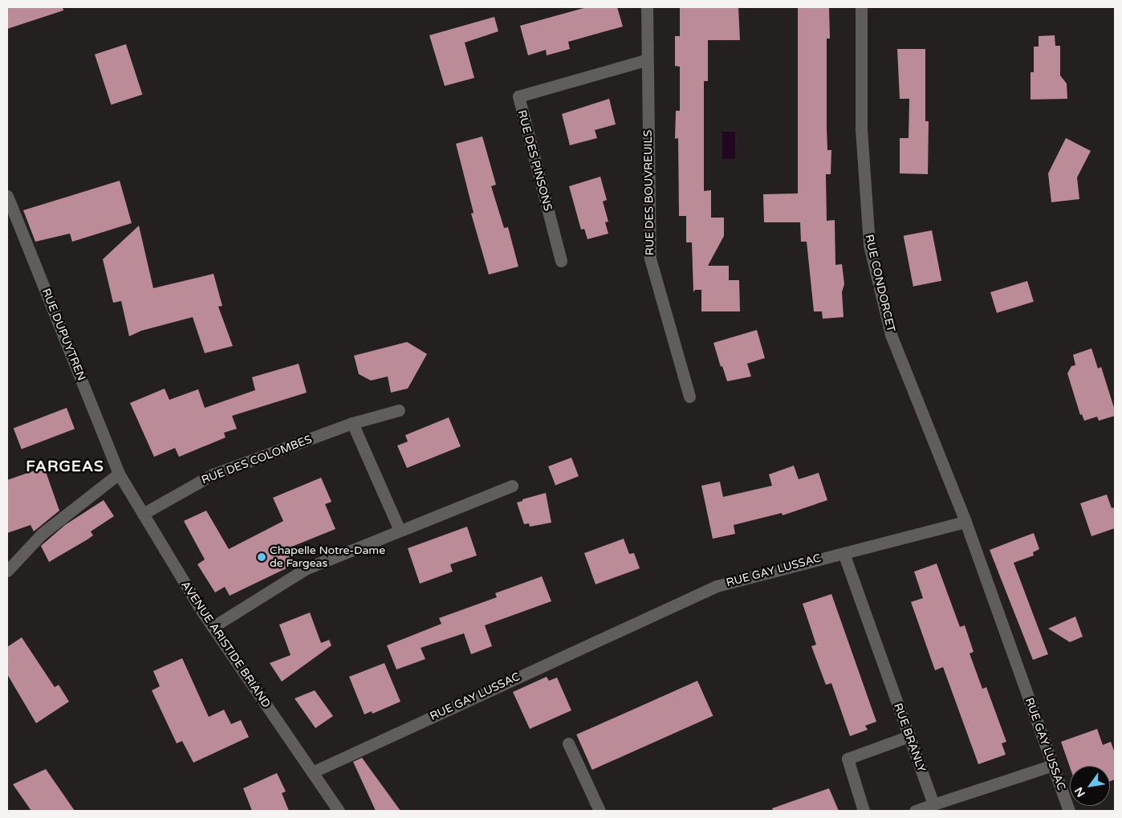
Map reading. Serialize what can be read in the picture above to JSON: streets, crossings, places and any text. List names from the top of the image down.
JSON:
{
  "streets": {
    "street": [
      "RUE DES PINSONS",
      "RUE DES BOUVREUILS",
      "RUE CONDORCET",
      "RUE DUPUYTREN",
      "RUE DES COLOMBES",
      "RUE GAY LUSSAC",
      "AVENUE ARISTIDE BRIAND",
      "RUE BRANLY"
    ]
  },
  "crossings": [
    ["RUE DES PINSONS", "RUE DES BOUVREUILS"],
    ["RUE CONDORCET", "RUE GAY LUSSAC"],
    ["RUE DUPUYTREN", "AVENUE ARISTIDE BRIAND"],
    ["RUE DES COLOMBES", "AVENUE ARISTIDE BRIAND"],
    ["RUE GAY LUSSAC", "AVENUE ARISTIDE BRIAND"],
    ["RUE GAY LUSSAC", "RUE BRANLY"]
  ],
  "districts": ["FARGEAS"],
  "places": ["Chapelle Notre-Dame de Fargeas"],
  "north": "bottom left"
}
